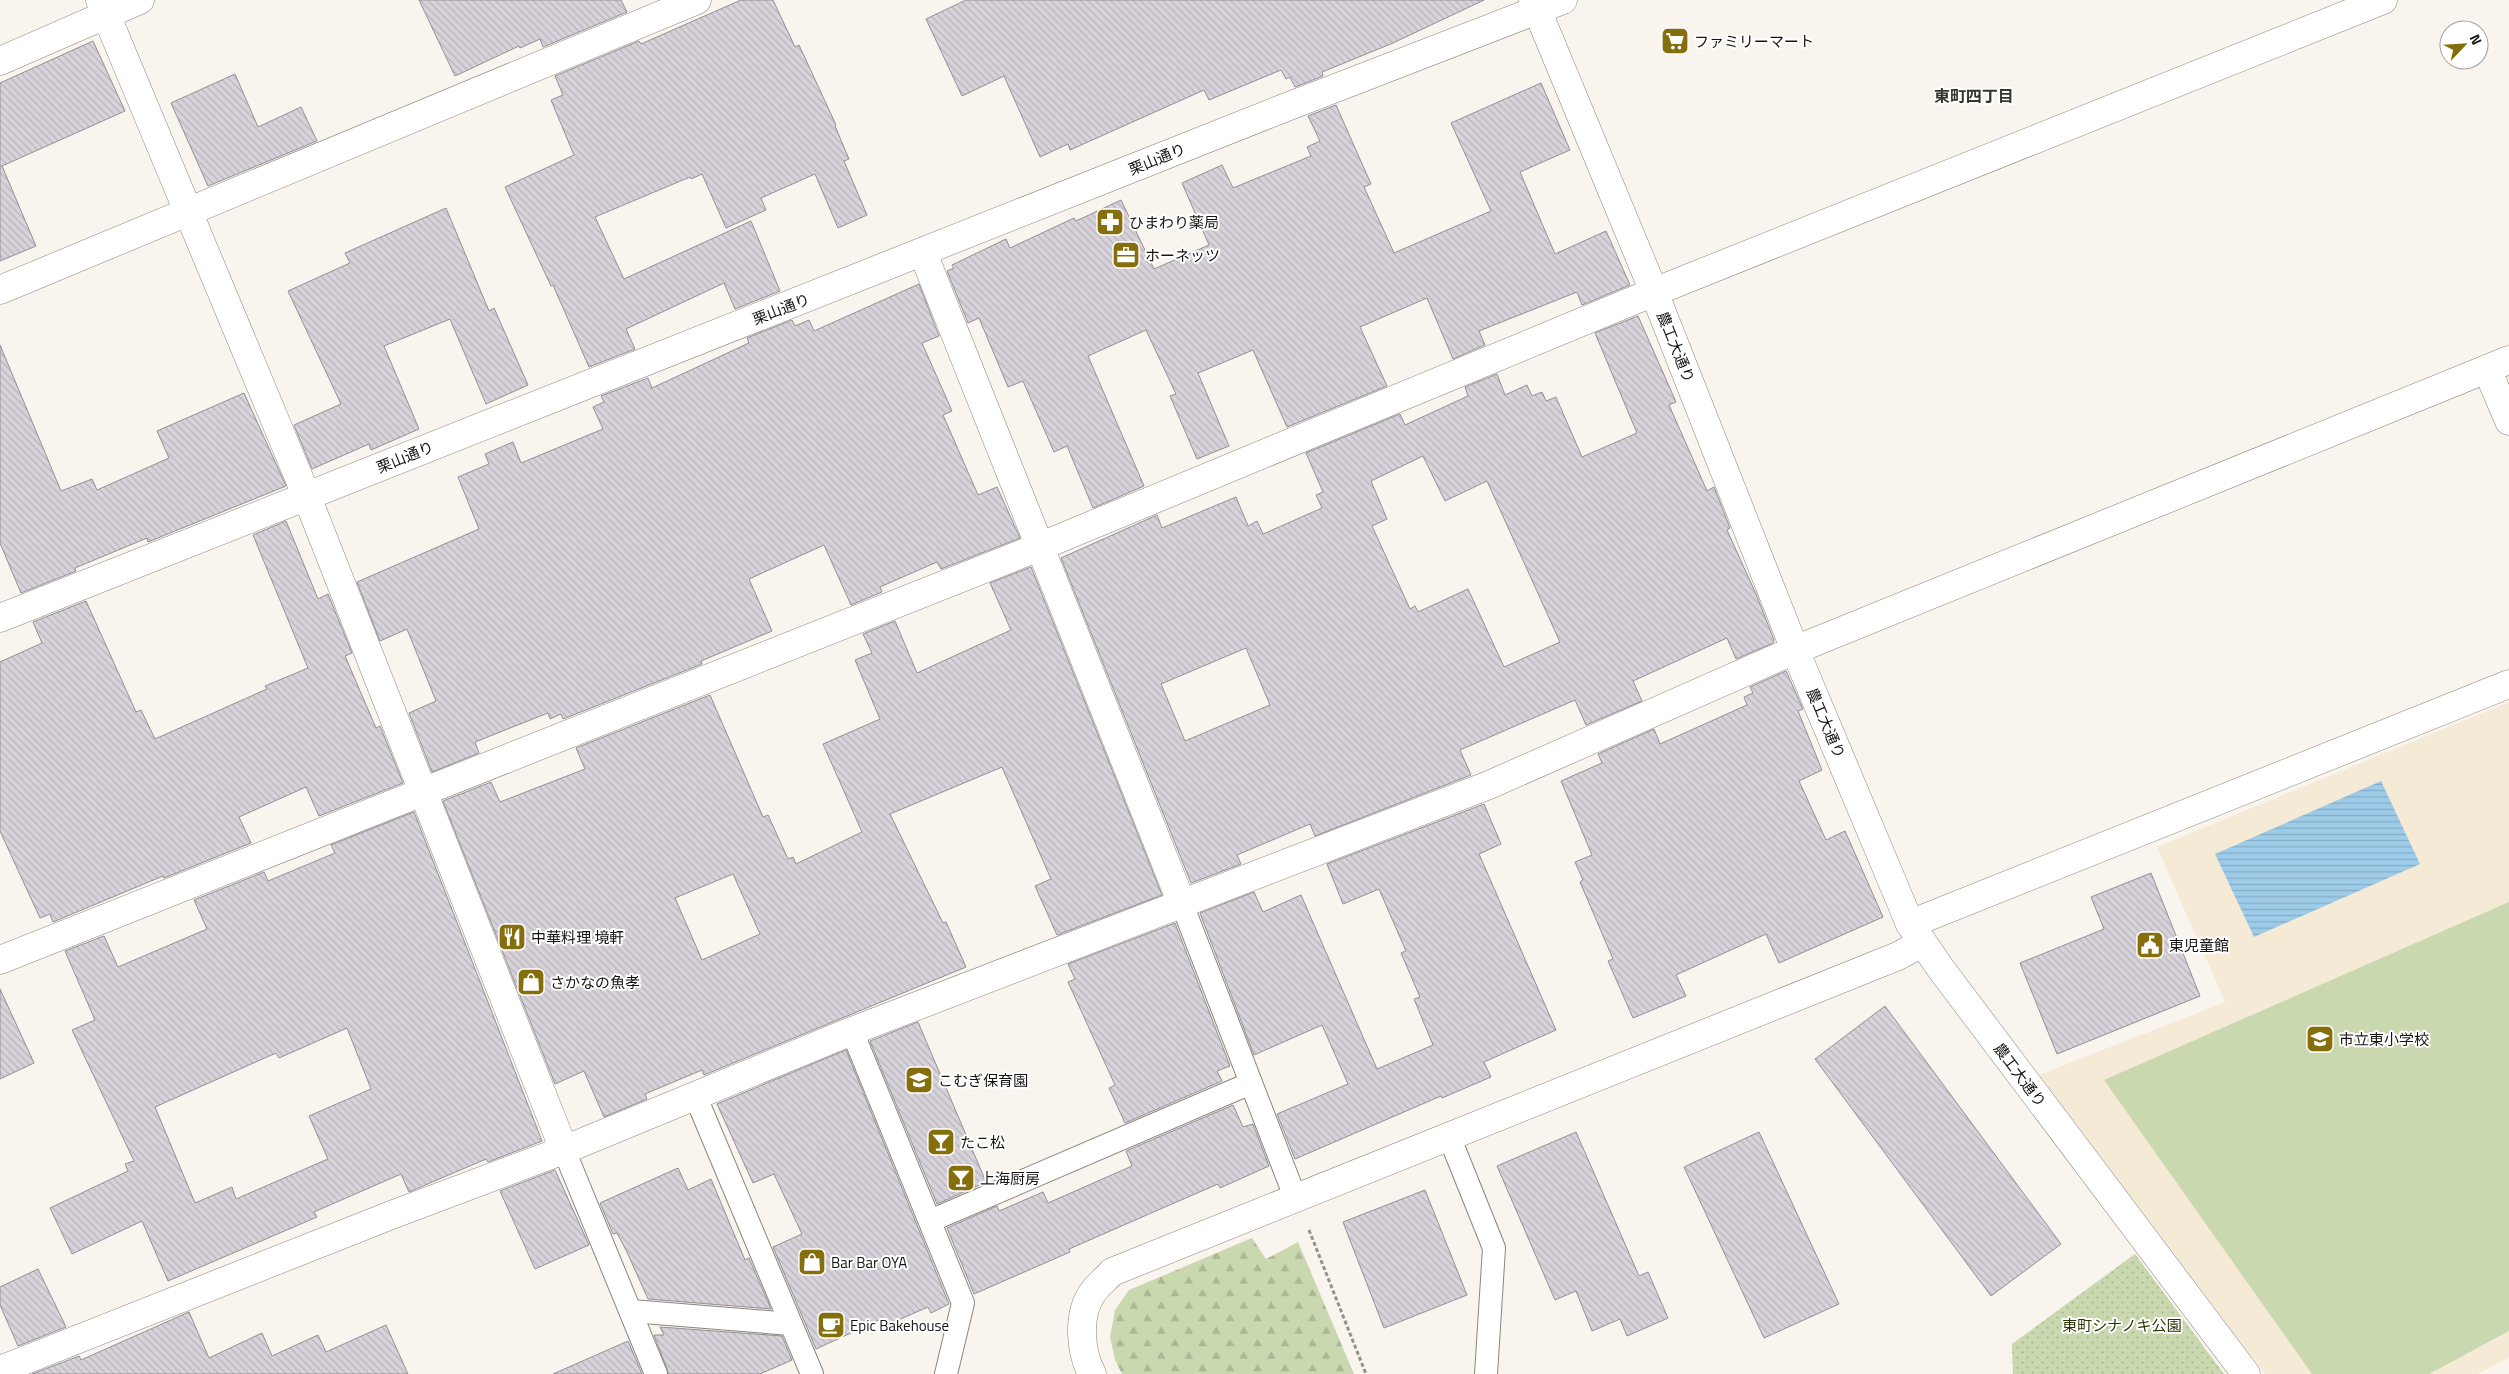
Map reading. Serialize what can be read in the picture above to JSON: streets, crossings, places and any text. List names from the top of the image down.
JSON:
{
  "streets": {
    "street": ["栗山通り", "農工大通り"]
  },
  "crossings": [
    ["栗山通り", "農工大通り"]
  ],
  "districts": ["東町四丁目"],
  "parks": ["東町シナノキ公園"],
  "places": {
    "supermarket": ["ファミリーマート"],
    "pharmacy": ["ひまわり薬局"],
    "office": ["ホーネッツ"],
    "restaurant": ["中華料理 境軒"],
    "public building": ["東児童館"],
    "shop": ["さかなの魚孝", "Bar Bar OYA"],
    "school or university": ["市立東小学校", "こむぎ保育園"],
    "bar": ["たこ松", "上海厨房"],
    "cafe": ["Epic Bakehouse"]
  },
  "north": "top right"
}
